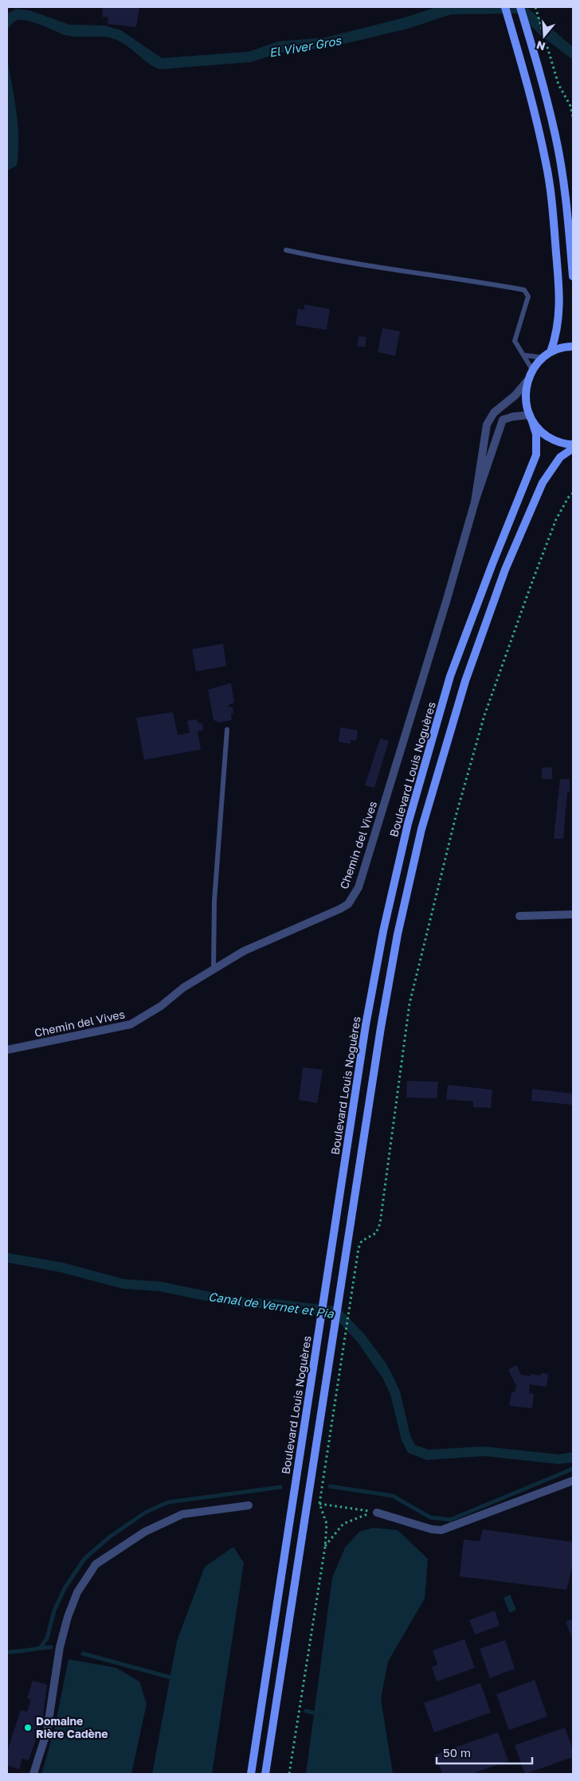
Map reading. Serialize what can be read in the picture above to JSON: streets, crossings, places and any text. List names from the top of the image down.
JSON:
{
  "streets": {
    "main road": ["Boulevard Louis Noguères"],
    "street": ["Chemin del Vives"]
  },
  "crossings": [
    ["Boulevard Louis Noguères", "Chemin del Vives"]
  ],
  "water": ["El Viver Gros", "Canal de Vernet et Pia"],
  "places": ["Domaine Rière Cadène"],
  "scale_bar": "50 m",
  "north": "bottom"
}
